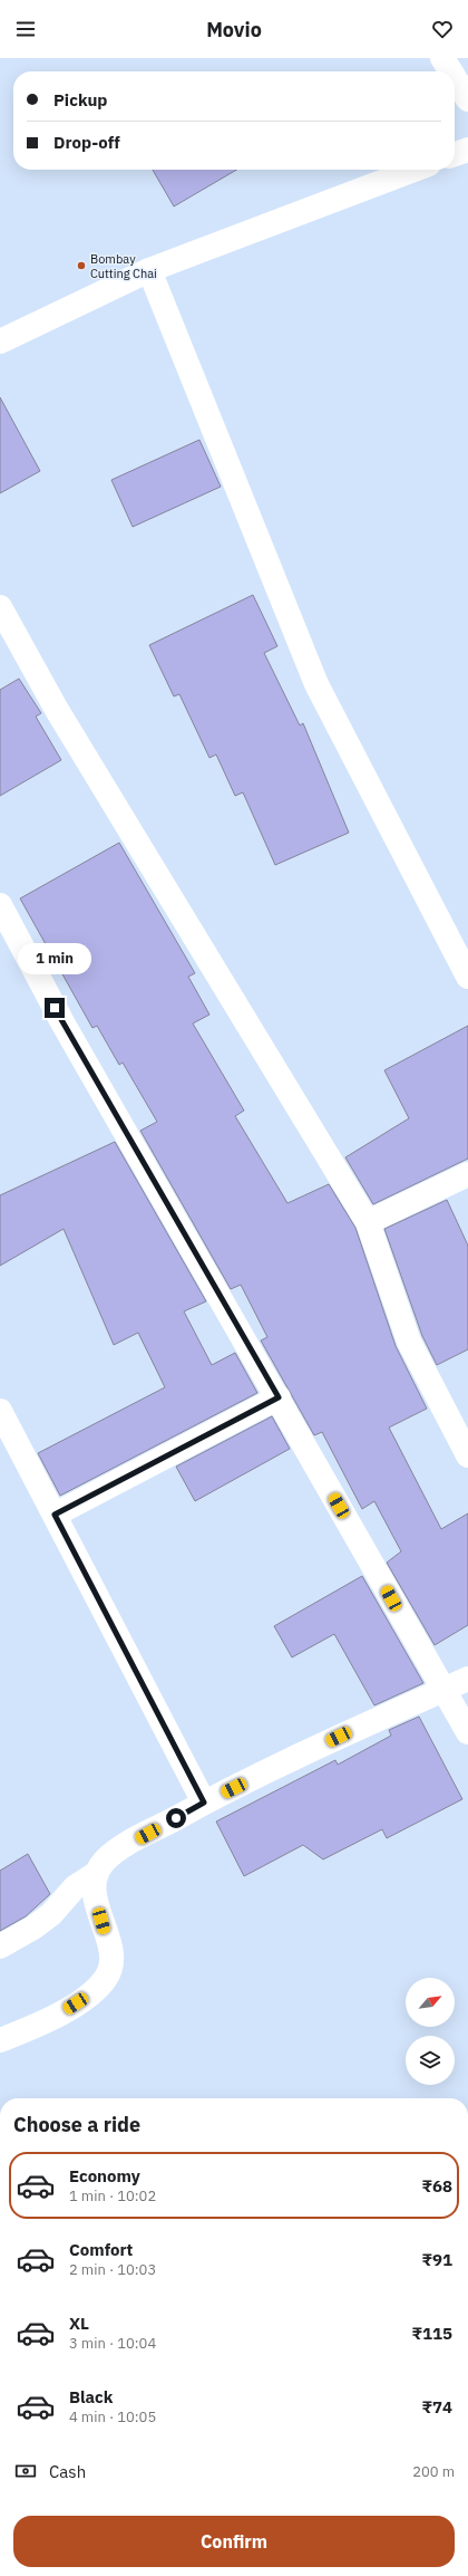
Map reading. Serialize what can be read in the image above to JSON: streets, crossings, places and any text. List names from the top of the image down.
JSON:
{
  "places": ["Bombay Cutting Chai"],
  "north": "top right",
  "page": {
    "header": "Movio",
    "banner": ["Pickup", "Drop-off"],
    "bubble": "1 min",
    "heading": "Choose a ride",
    "list": [
      {
        "name": "Economy",
        "note": "1 min · 10:02",
        "value": "₹68"
      },
      {
        "name": "Comfort",
        "note": "2 min · 10:03",
        "value": "₹91"
      },
      {
        "name": "XL",
        "note": "3 min · 10:04",
        "value": "₹115"
      },
      {
        "name": "Black",
        "note": "4 min · 10:05",
        "value": "₹74"
      }
    ],
    "pay": ["Cash", "200 m"],
    "buttons": "Confirm"
  }
}
